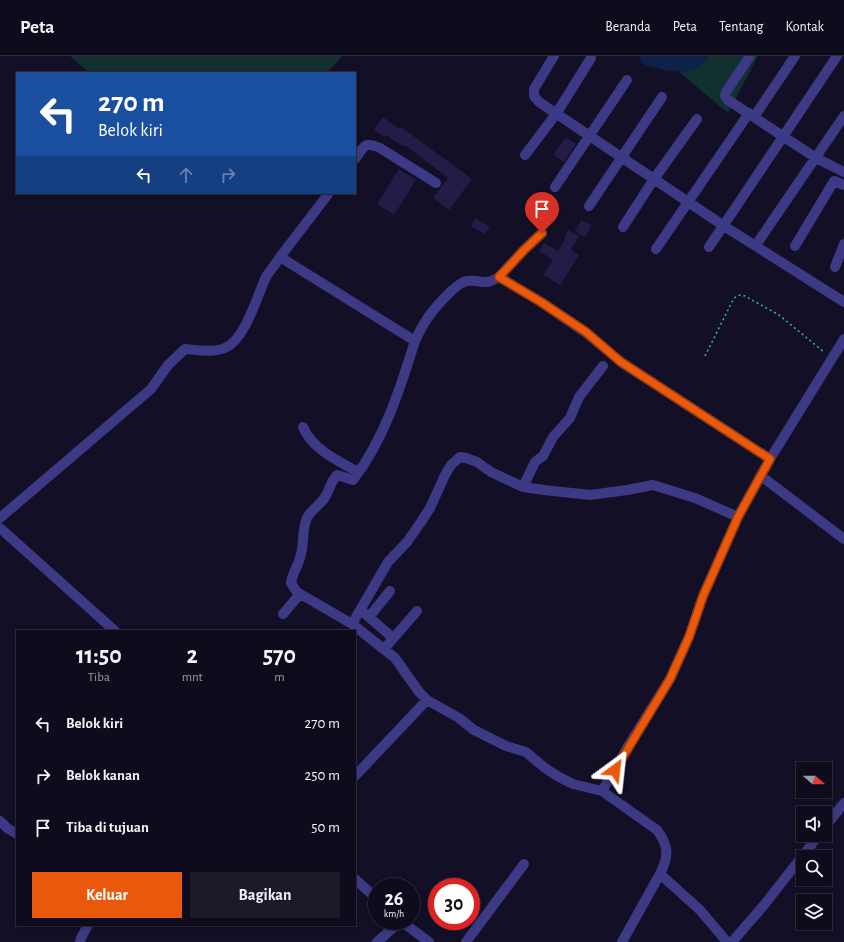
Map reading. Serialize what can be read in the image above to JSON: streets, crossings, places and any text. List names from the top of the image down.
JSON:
{
  "north": "right",
  "page": {
    "header": "Peta",
    "nav": [
      "Beranda",
      "Peta",
      "Tentang",
      "Kontak"
    ],
    "turn": ["270 m", "Belok kiri"],
    "eta": [
      "11:50",
      "Tiba",
      "2",
      "mnt",
      "570",
      "m"
    ],
    "list": [
      {
        "name": "Belok kiri",
        "value": "270 m"
      },
      {
        "name": "Belok kanan",
        "value": "250 m"
      },
      {
        "name": "Tiba di tujuan",
        "value": "50 m"
      }
    ],
    "buttons": ["Keluar", "Bagikan"],
    "speed": "26 km/h",
    "limit": "30"
  }
}
